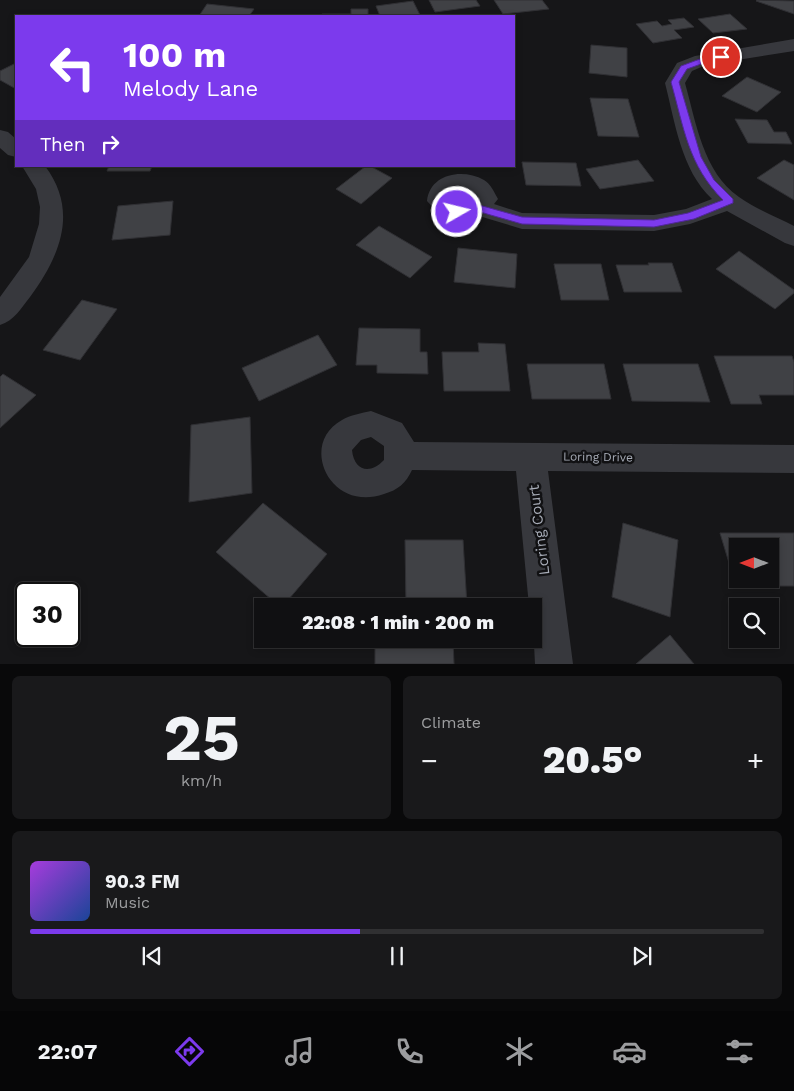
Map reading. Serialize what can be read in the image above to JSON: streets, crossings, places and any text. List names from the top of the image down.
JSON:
{
  "streets": {
    "street": ["Loring Drive", "Loring Court"]
  },
  "crossings": [
    ["Loring Drive", "Loring Court"]
  ],
  "north": "left",
  "page": {
    "turn": ["100 m", "Melody Lane"],
    "then": "Then",
    "limit": "30",
    "trip": "22:08 · 1 min · 200 m",
    "tile": [
      ["25", "km/h"],
      "Climate"
    ],
    "heat": ["−", "20.5°", "+"],
    "song": ["90.3 FM", "Music"],
    "tabs": "22:07"
  }
}
